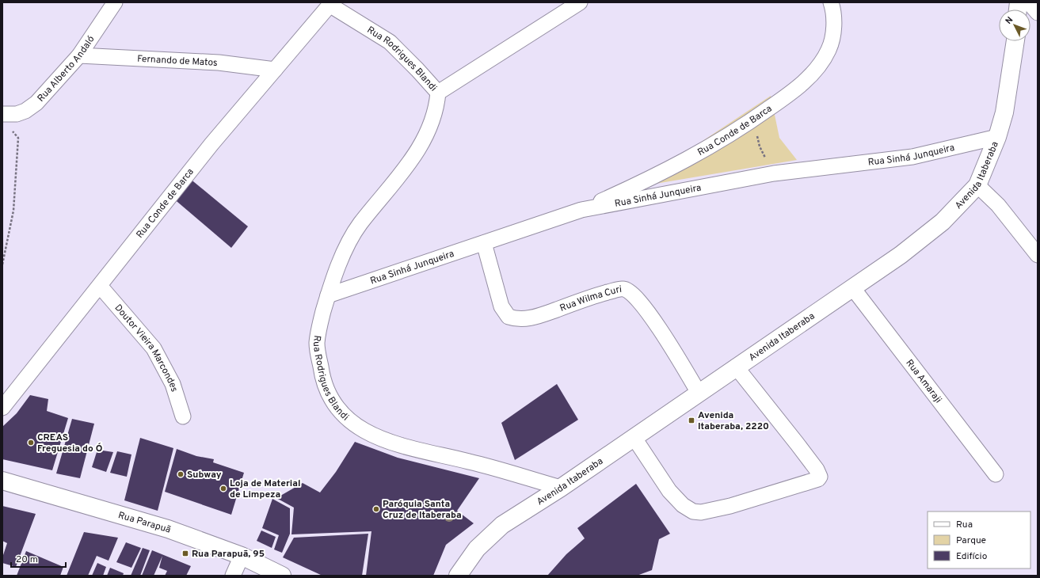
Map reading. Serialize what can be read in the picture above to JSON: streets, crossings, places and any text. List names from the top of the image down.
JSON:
{
  "streets": {
    "main road": ["Avenida Itaberaba", "Rua Parapuã"],
    "street": [
      "Rua Rodrigues Blandi",
      "Fernando de Matos",
      "Rua Alberto Andaló",
      "Rua Conde de Barca",
      "Rua Sinhá Junqueira",
      "Rua Wilma Curi",
      "Doutor Vieira Marcondes",
      "Rua Amaraji"
    ]
  },
  "crossings": [
    ["Rua Rodrigues Blandi", "Rua Conde de Barca"],
    ["Rua Rodrigues Blandi", "Rua Sinhá Junqueira"],
    ["Rua Rodrigues Blandi", "Avenida Itaberaba"],
    ["Fernando de Matos", "Rua Alberto Andaló"],
    ["Fernando de Matos", "Rua Conde de Barca"],
    ["Rua Conde de Barca", "Rua Sinhá Junqueira"],
    ["Rua Conde de Barca", "Doutor Vieira Marcondes"],
    ["Rua Sinhá Junqueira", "Avenida Itaberaba"],
    ["Rua Sinhá Junqueira", "Rua Wilma Curi"],
    ["Avenida Itaberaba", "Rua Wilma Curi"],
    ["Avenida Itaberaba", "Rua Amaraji"]
  ],
  "places": {
    "transit": ["Avenida Itaberaba, 2220", "Rua Parapuã, 95"],
    "other": [
      "CREAS Freguesia do Ó",
      "Subway",
      "Loja de Material de Limpeza",
      "Paróquia Santa Cruz de Itaberaba"
    ]
  },
  "legend": ["Rua", "Parque", "Edifício"],
  "scale_bar": "20 m",
  "north": "top left"
}
